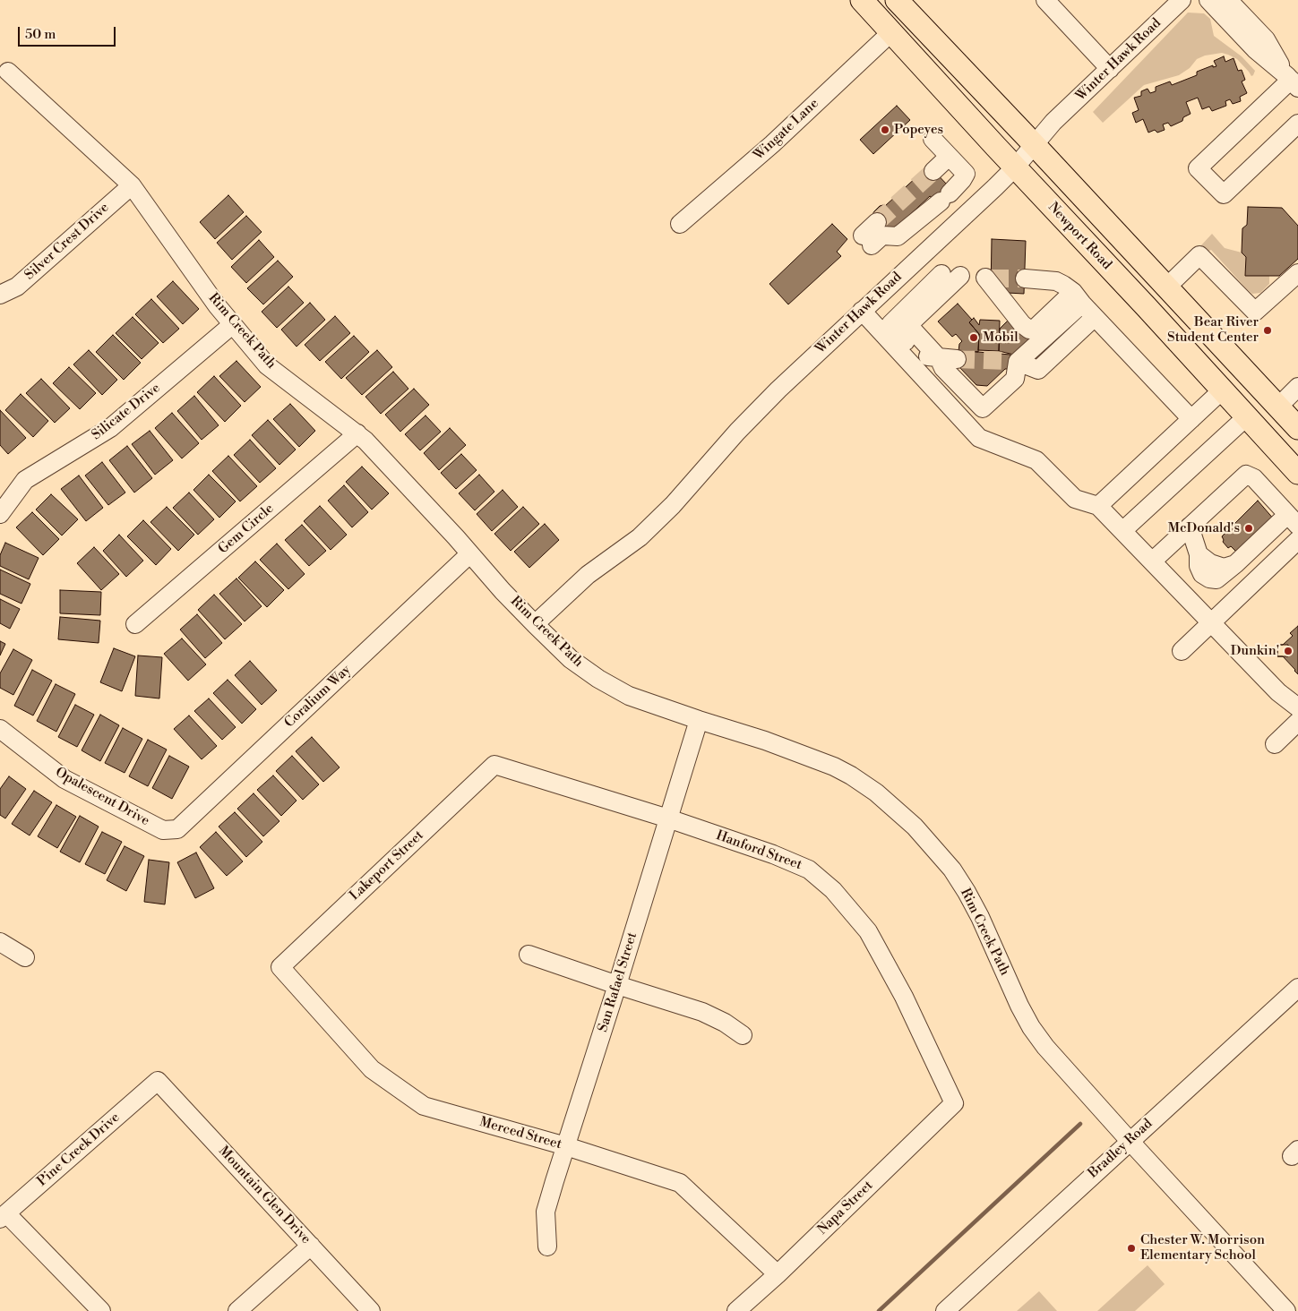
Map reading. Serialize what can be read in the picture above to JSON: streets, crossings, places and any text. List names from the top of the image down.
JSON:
{
  "streets": {
    "main road": ["Newport Road"],
    "street": [
      "Winter Hawk Road",
      "Wingate Lane",
      "Silver Crest Drive",
      "Rim Creek Path",
      "Silicate Drive",
      "Gem Circle",
      "Coralium Way",
      "Opalescent Drive",
      "Hanford Street",
      "Lakeport Street",
      "San Rafael Street",
      "Merced Street",
      "Bradley Road",
      "Pine Creek Drive",
      "Mountain Glen Drive",
      "Napa Street"
    ]
  },
  "crossings": [
    ["Winter Hawk Road", "Newport Road"],
    ["Winter Hawk Road", "Rim Creek Path"],
    ["Wingate Lane", "Newport Road"],
    ["Silver Crest Drive", "Rim Creek Path"],
    ["Rim Creek Path", "Silicate Drive"],
    ["Rim Creek Path", "Gem Circle"],
    ["Rim Creek Path", "Coralium Way"],
    ["Rim Creek Path", "San Rafael Street"],
    ["Rim Creek Path", "Bradley Road"],
    ["Coralium Way", "Opalescent Drive"],
    ["Hanford Street", "Lakeport Street"],
    ["Hanford Street", "San Rafael Street"],
    ["Hanford Street", "Napa Street"],
    ["Lakeport Street", "Merced Street"],
    ["San Rafael Street", "Merced Street"],
    ["Merced Street", "Napa Street"],
    ["Pine Creek Drive", "Mountain Glen Drive"]
  ],
  "places": [
    "Popeyes",
    "Bear River Student Center",
    "Mobil",
    "McDonald's",
    "Dunkin'",
    "Chester W. Morrison Elementary School"
  ],
  "scale_bar": "50 m"
}
